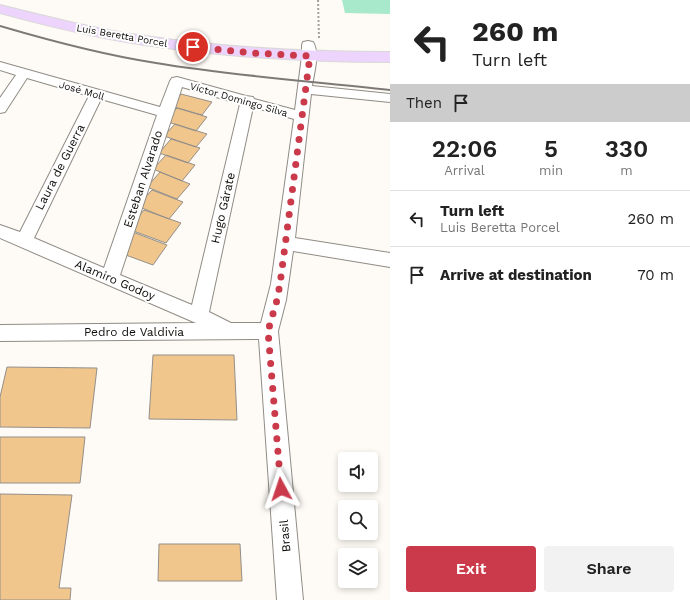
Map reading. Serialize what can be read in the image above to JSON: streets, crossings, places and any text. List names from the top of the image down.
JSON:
{
  "streets": {
    "main road": ["Luis Beretta Porcel"],
    "street": [
      "José Moll",
      "Víctor Domingo Silva",
      "Laura de Guerra",
      "Esteban Alvarado",
      "Hugo Gárate",
      "Alamiro Godoy",
      "Pedro de Valdivia",
      "Brasil"
    ]
  },
  "crossings": [
    ["Luis Beretta Porcel", "Brasil"],
    ["José Moll", "Laura de Guerra"],
    ["José Moll", "Esteban Alvarado"],
    ["Víctor Domingo Silva", "Esteban Alvarado"],
    ["Víctor Domingo Silva", "Hugo Gárate"],
    ["Víctor Domingo Silva", "Brasil"],
    ["Laura de Guerra", "Alamiro Godoy"],
    ["Esteban Alvarado", "Alamiro Godoy"],
    ["Hugo Gárate", "Alamiro Godoy"],
    ["Alamiro Godoy", "Pedro de Valdivia"],
    ["Pedro de Valdivia", "Brasil"]
  ],
  "page": {
    "turn": ["260 m", "Turn left"],
    "then": "Then",
    "eta": [
      "22:06",
      "Arrival",
      "5",
      "min",
      "330",
      "m"
    ],
    "list": [
      {
        "name": "Turn left",
        "note": "Luis Beretta Porcel",
        "value": "260 m"
      },
      {
        "name": "Arrive at destination",
        "value": "70 m"
      }
    ],
    "buttons": ["Exit", "Share"]
  }
}
